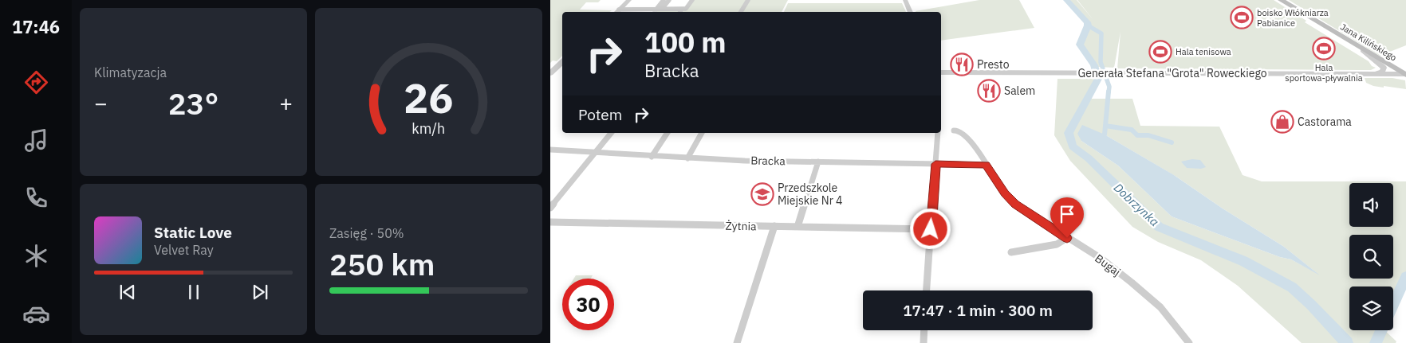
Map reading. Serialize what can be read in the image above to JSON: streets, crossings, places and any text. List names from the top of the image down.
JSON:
{
  "streets": {
    "main road": ["Jana Kilińskiego"],
    "street": [
      "Generała Stefana \"Grota\" Roweckiego",
      "Bracka",
      "Żytnia",
      "Bugaj"
    ]
  },
  "crossings": [
    ["Jana Kilińskiego", "Generała Stefana \"Grota\" Roweckiego"],
    ["Bracka", "Bugaj"]
  ],
  "water": ["Dobrzynka"],
  "places": {
    "sports": ["boisko Włókniarza Pabianice", "Hala sportowa-pływalnia", "Hala tenisowa"],
    "restaurant": ["Presto", "Salem"],
    "shop": ["Castorama"],
    "school or university": ["Przedszkole Miejskie Nr 4"]
  },
  "page": {
    "tabs": "17:46",
    "tile": [
      "Klimatyzacja",
      ["Zasięg · 50%", "250 km"]
    ],
    "turn": ["100 m", "Bracka"],
    "heat": ["−", "23°", "+"],
    "then": "Potem",
    "song": ["Static Love", "Velvet Ray"],
    "limit": "30",
    "trip": "17:47 · 1 min · 300 m",
    "gauge": ["26", "km/h"]
  }
}
